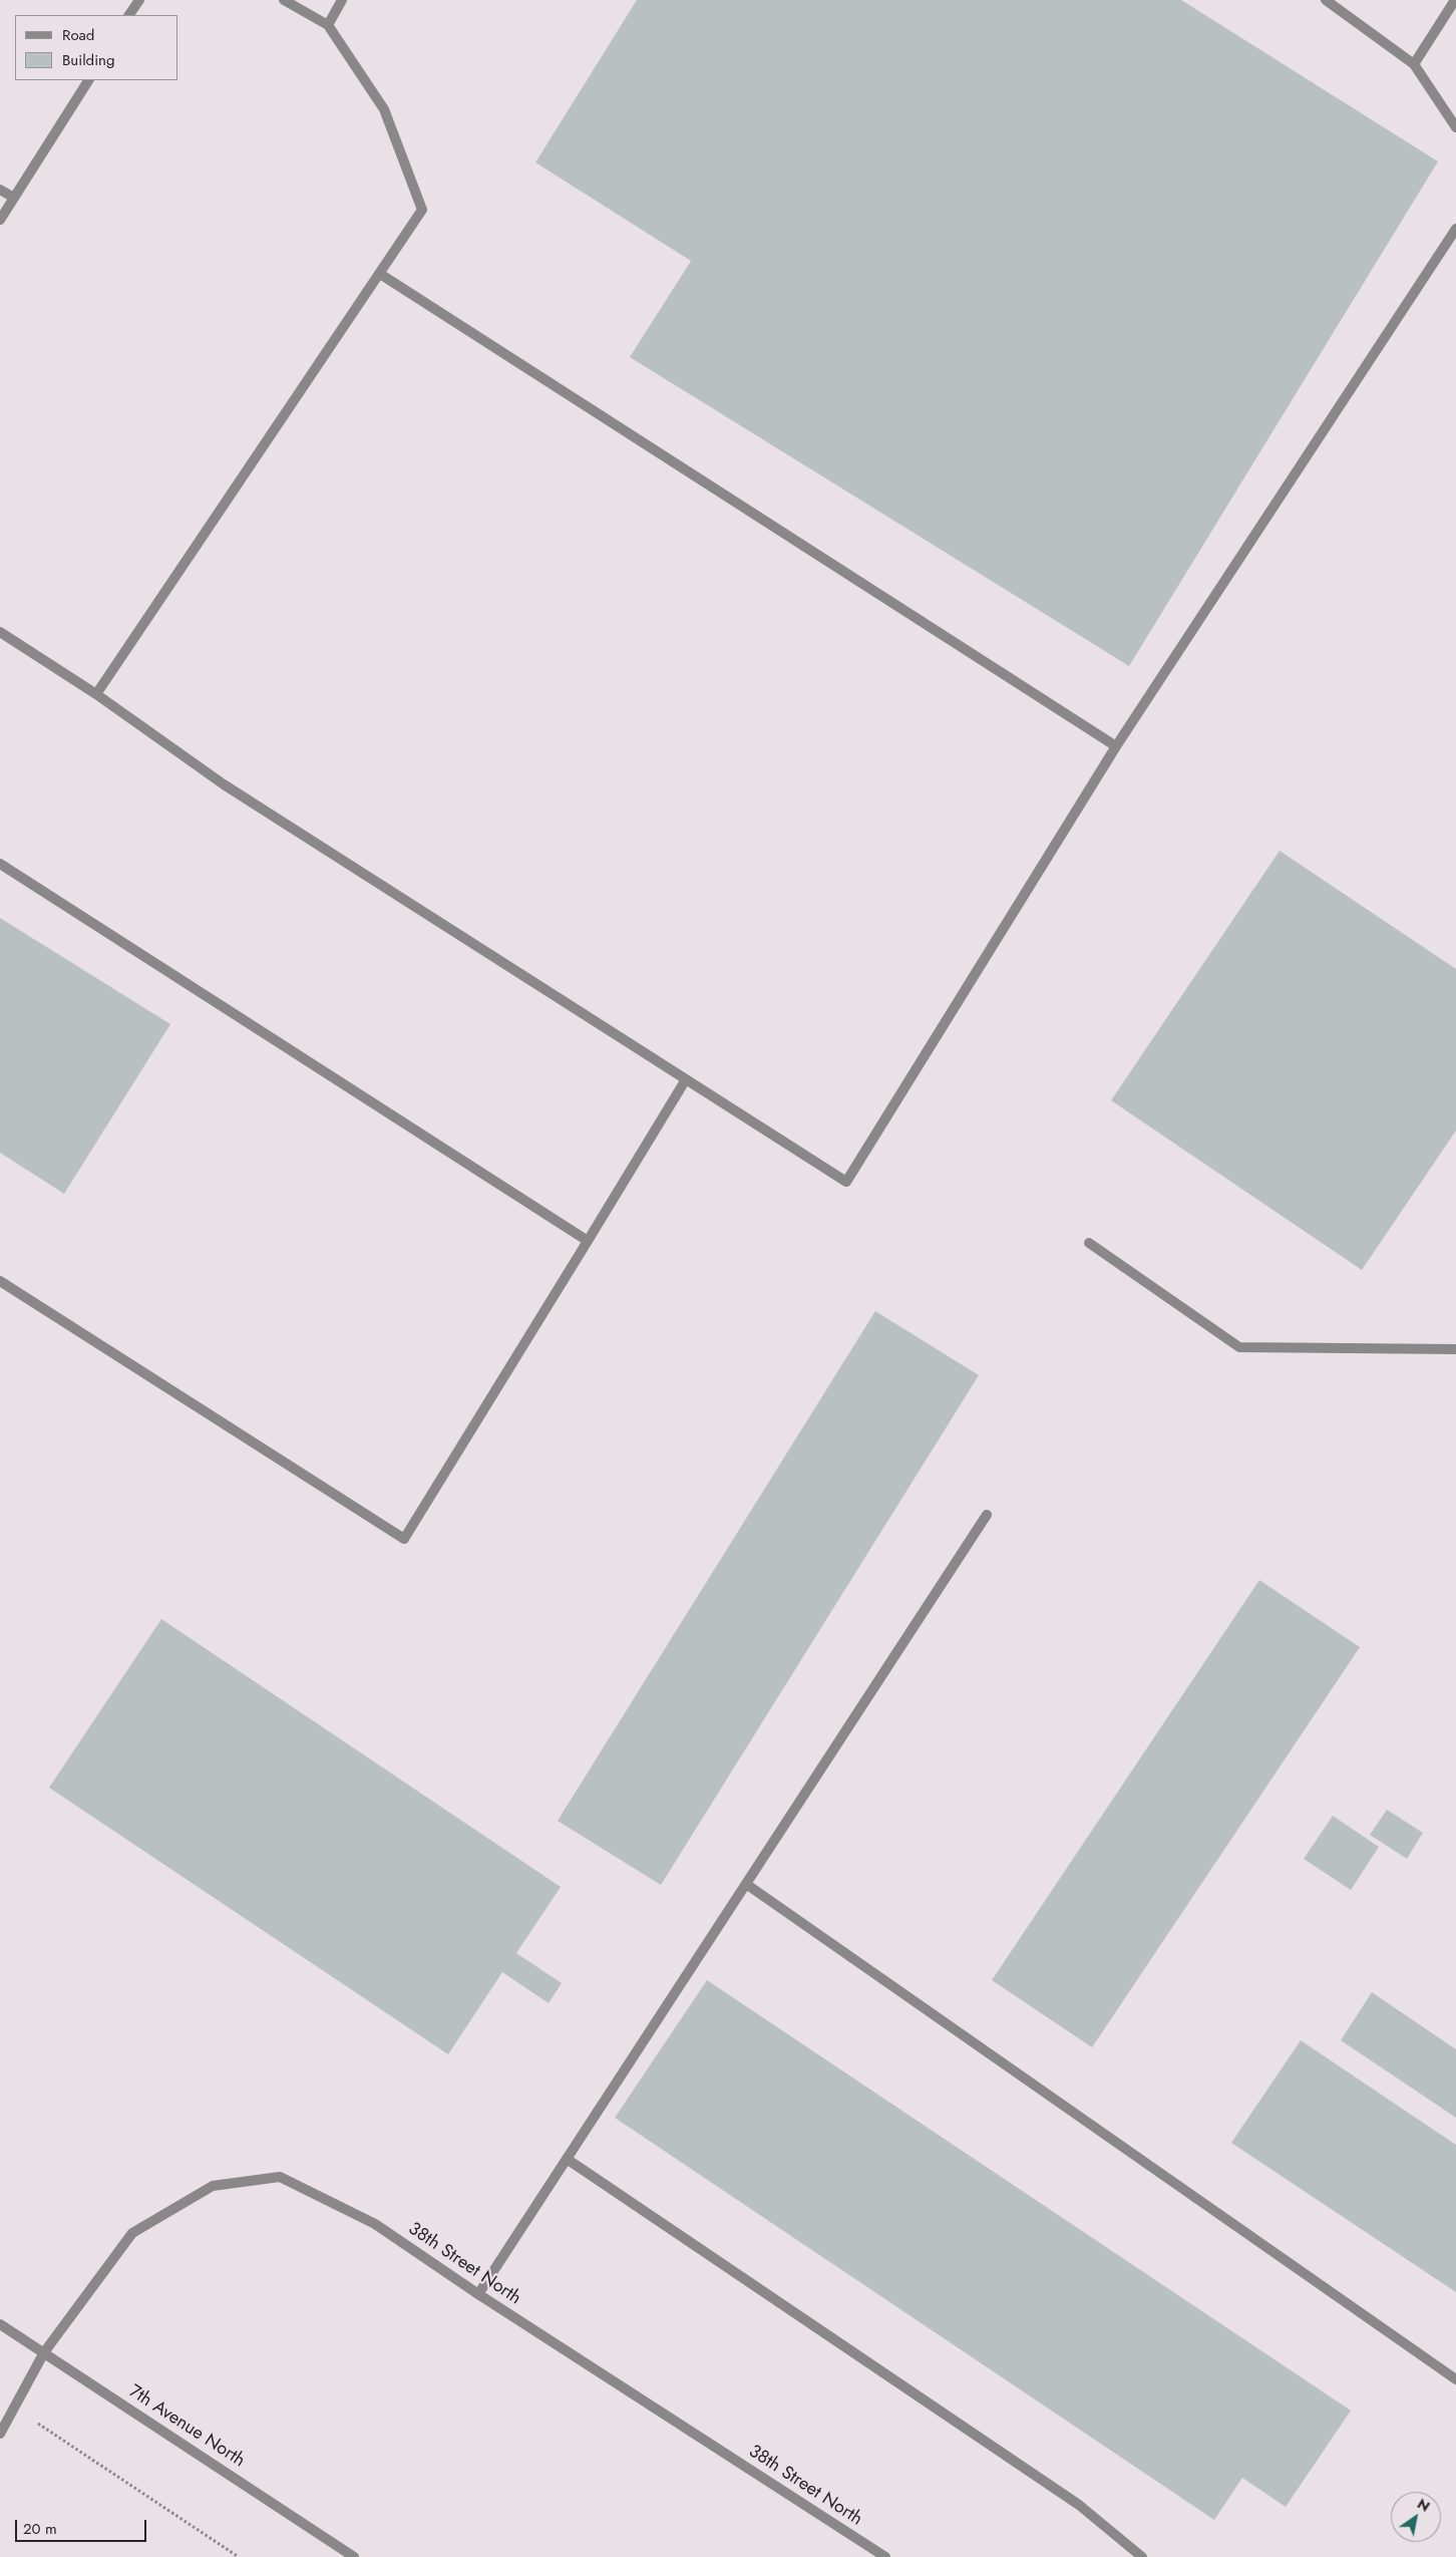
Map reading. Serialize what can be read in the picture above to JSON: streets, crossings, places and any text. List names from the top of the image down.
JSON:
{
  "streets": {
    "street": ["38th Street North", "7th Avenue North"]
  },
  "crossings": [
    ["38th Street North", "7th Avenue North"]
  ],
  "legend": ["Road", "Building"],
  "scale_bar": "20 m",
  "north": "top right"
}
